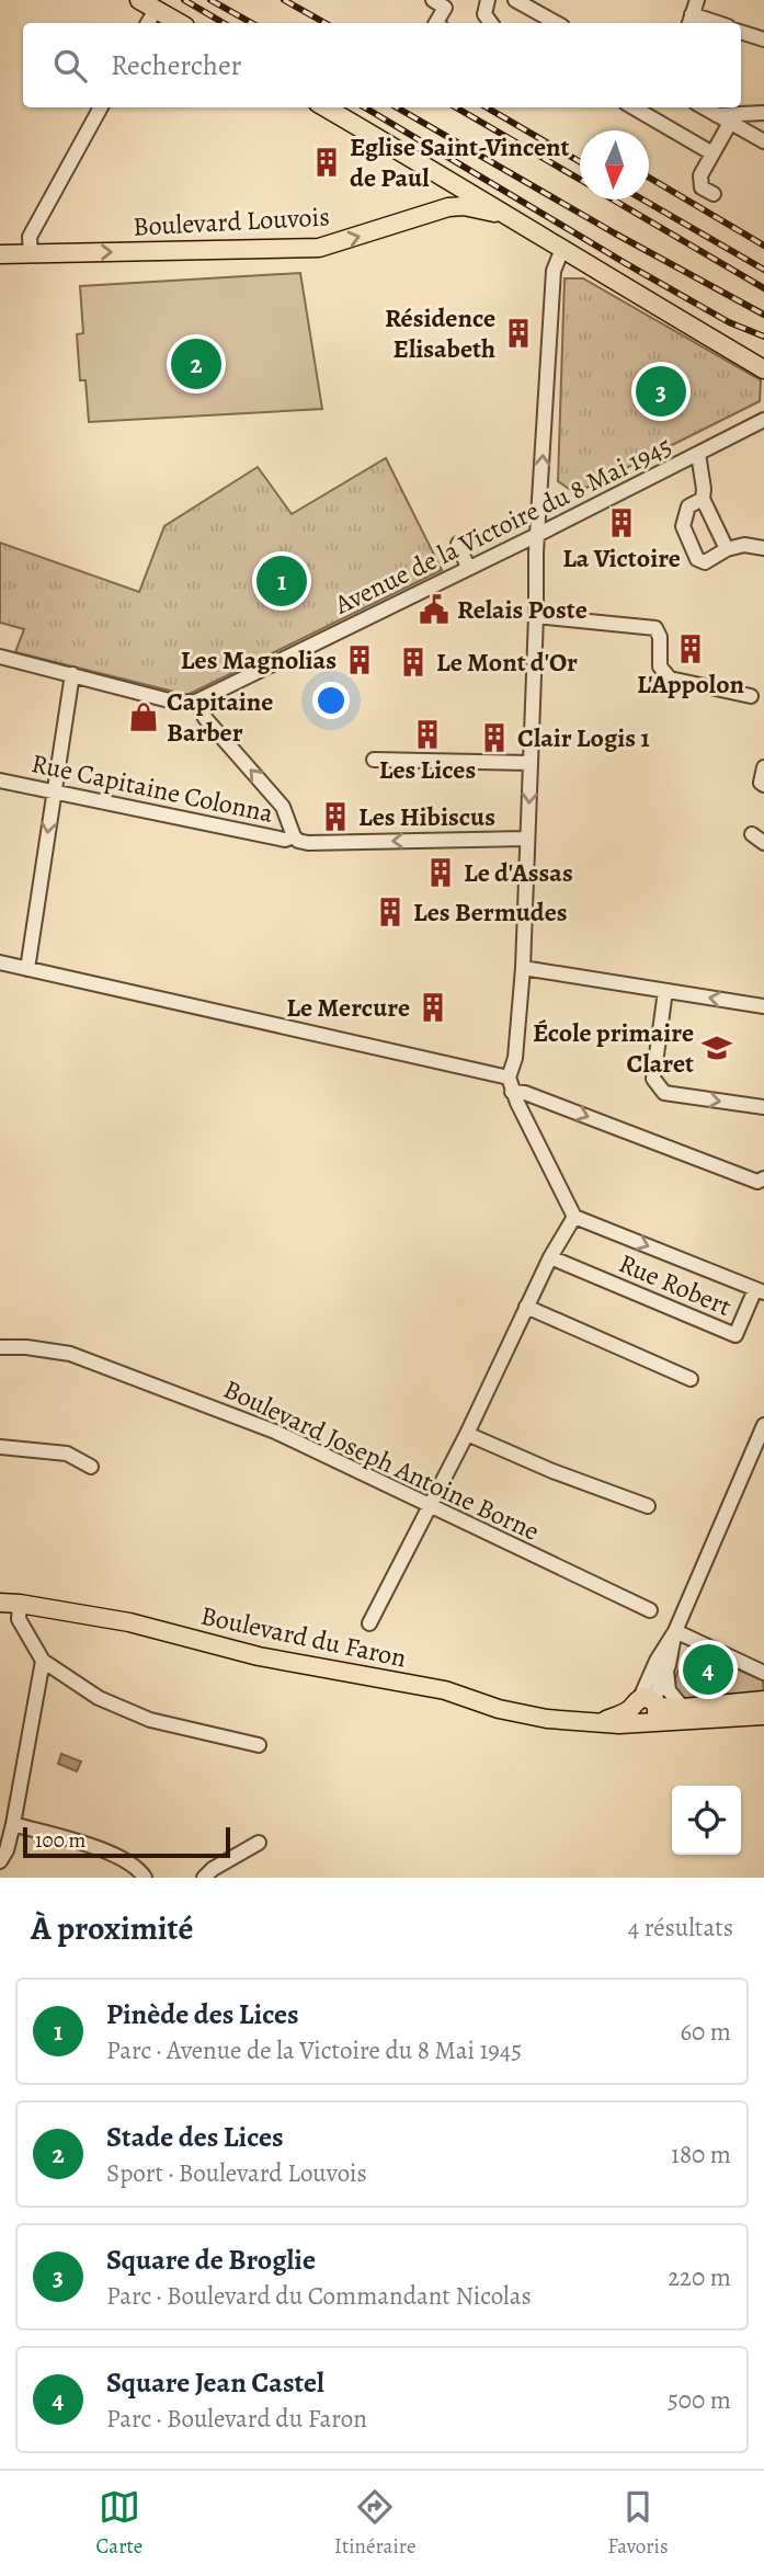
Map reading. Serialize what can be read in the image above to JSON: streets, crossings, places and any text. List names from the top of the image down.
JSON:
{
  "streets": {
    "main road": ["Boulevard Louvois", "Boulevard du Faron"],
    "street": [
      "Avenue de la Victoire du 8 Mai 1945",
      "Rue Capitaine Colonna",
      "Rue Robert",
      "Boulevard Joseph Antoine Borne"
    ]
  },
  "one_way": ["Boulevard Louvois"],
  "places": {
    "building": [
      "Eglise Saint-Vincent de Paul",
      "Résidence Elisabeth",
      "La Victoire",
      "L'Appolon",
      "Les Magnolias",
      "Le Mont d'Or",
      "Les Lices",
      "Clair Logis 1",
      "Les Hibiscus",
      "Le d'Assas",
      "Les Bermudes",
      "Le Mercure"
    ],
    "public building": ["Relais Poste"],
    "shop": ["Capitaine Barber"],
    "school or university": ["École primaire Claret"]
  },
  "scale_bar": "100 m",
  "north": "bottom",
  "page": {
    "search": "Rechercher",
    "pins": [
      "2",
      "3",
      "1",
      "4"
    ],
    "scale": "100 m",
    "heading": ["À proximité", "4 résultats"],
    "list": [
      {
        "mark": "1",
        "name": "Pinède des Lices",
        "note": "Parc · Avenue de la Victoire du 8 Mai 1945",
        "value": "60 m"
      },
      {
        "mark": "2",
        "name": "Stade des Lices",
        "note": "Sport · Boulevard Louvois",
        "value": "180 m"
      },
      {
        "mark": "3",
        "name": "Square de Broglie",
        "note": "Parc · Boulevard du Commandant Nicolas",
        "value": "220 m"
      },
      {
        "mark": "4",
        "name": "Square Jean Castel",
        "note": "Parc · Boulevard du Faron",
        "value": "500 m"
      }
    ],
    "nav": ["Carte", "Itinéraire", "Favoris"]
  }
}
